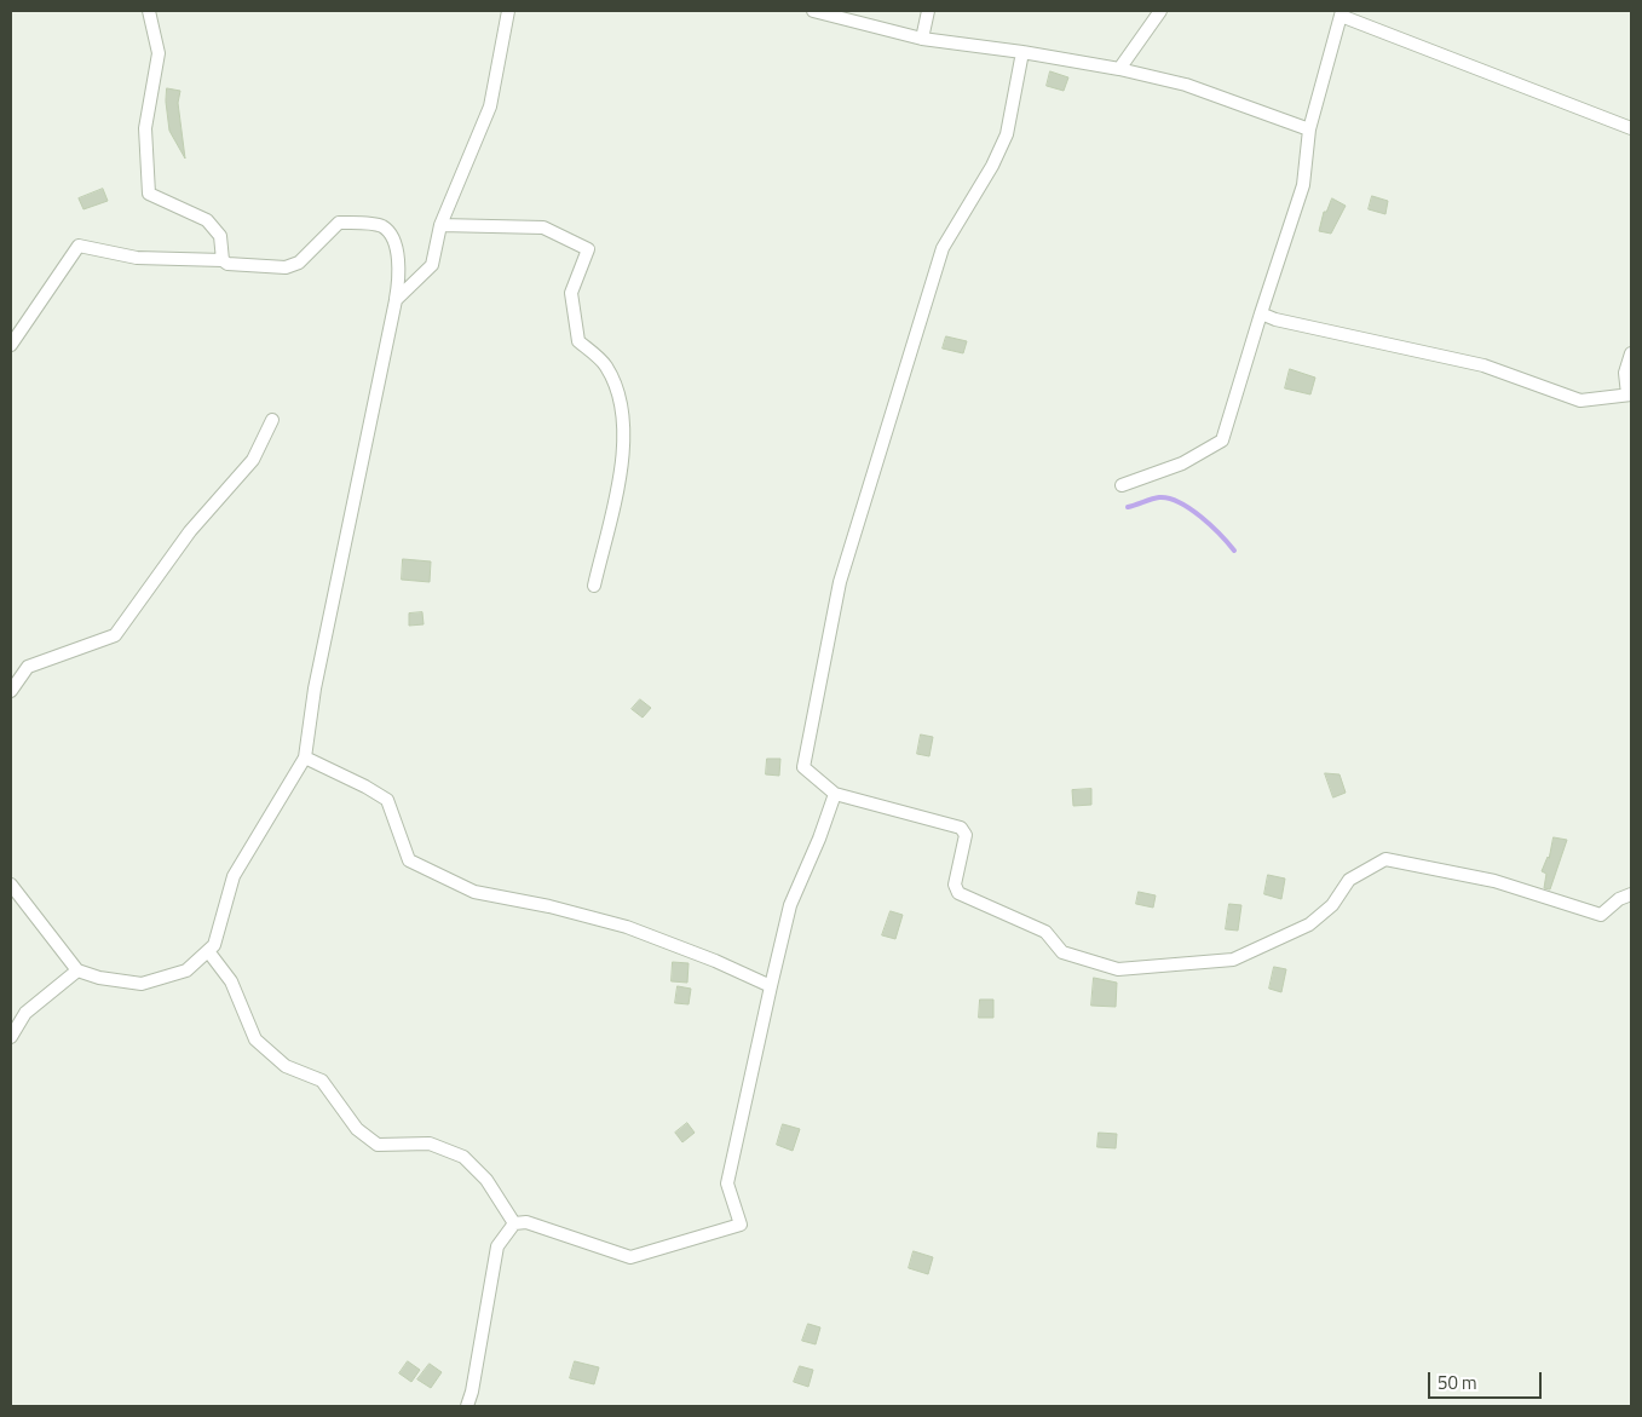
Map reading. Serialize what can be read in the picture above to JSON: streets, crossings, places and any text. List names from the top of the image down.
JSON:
{
  "scale_bar": "50 m"
}
